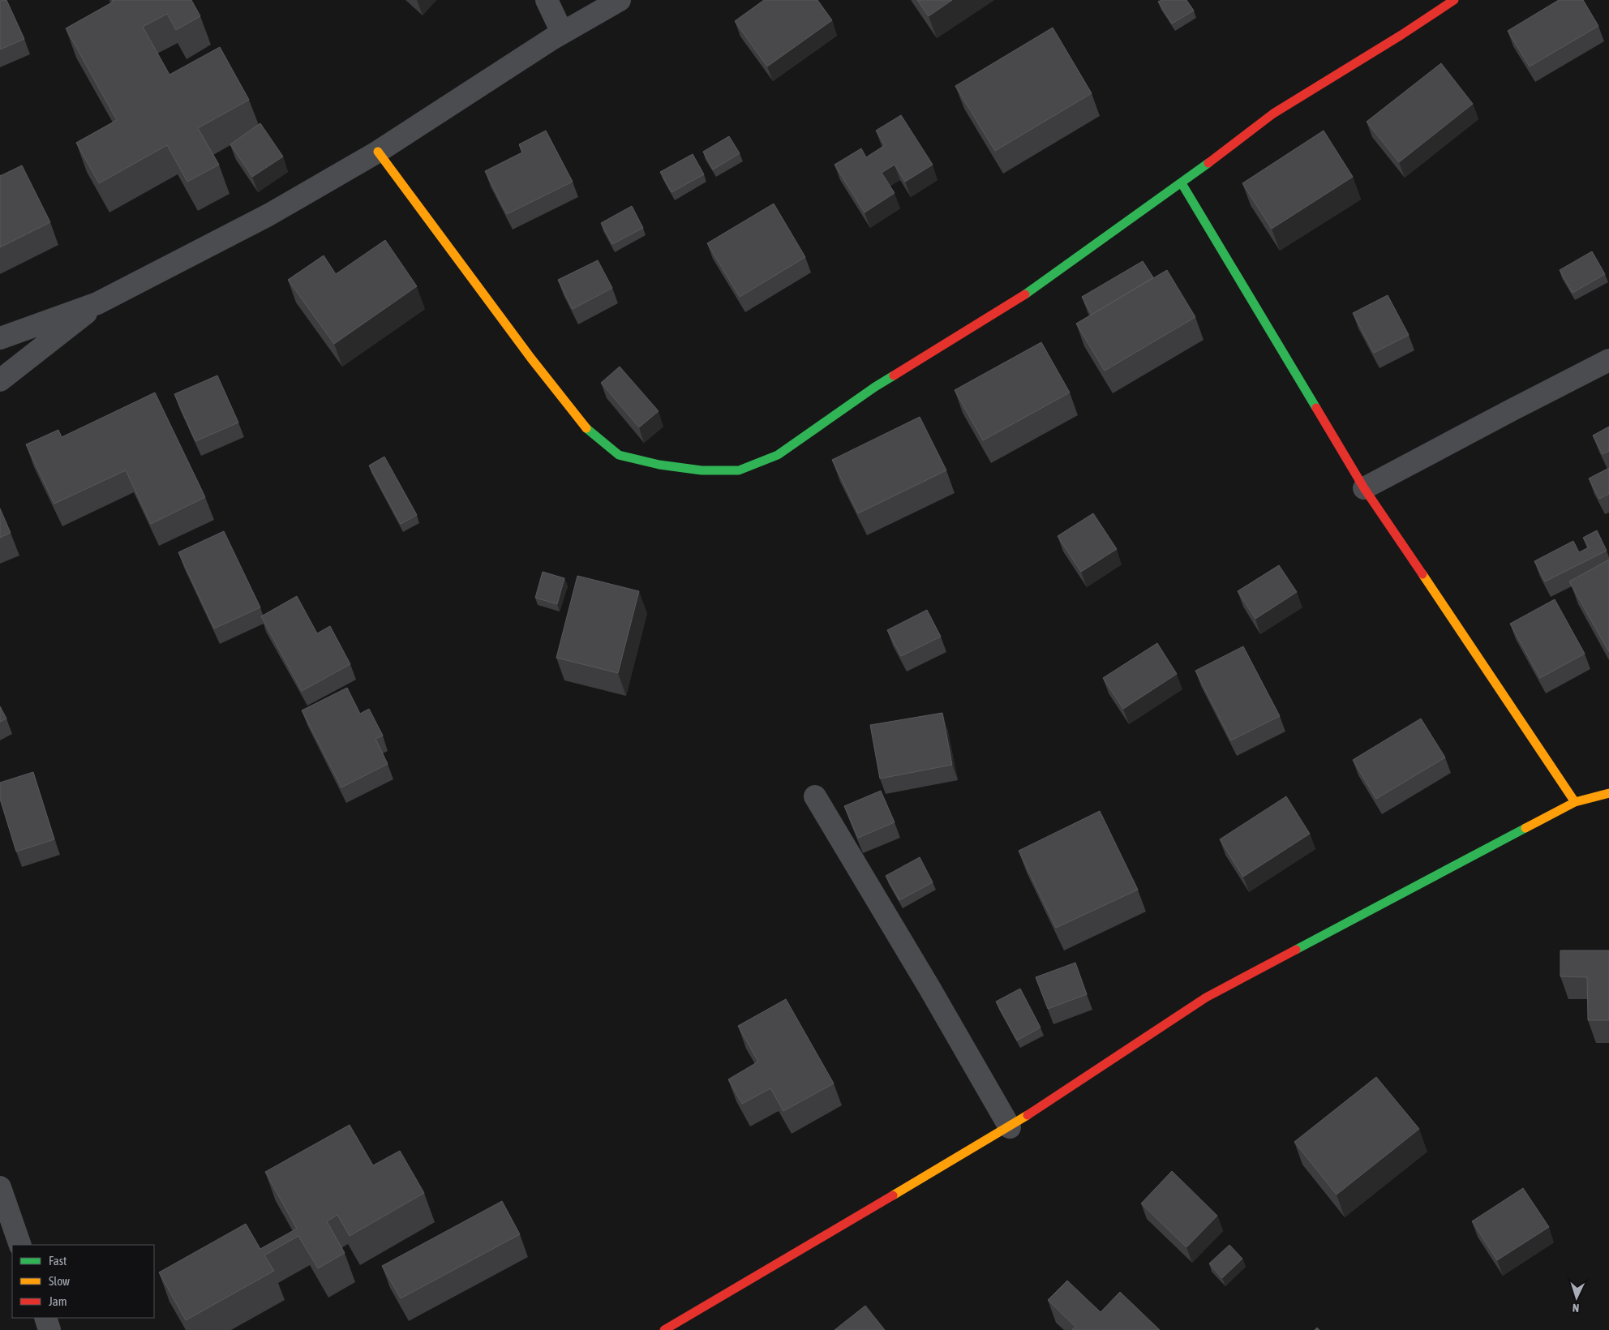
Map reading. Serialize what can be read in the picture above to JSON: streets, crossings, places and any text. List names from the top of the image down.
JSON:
{
  "legend": ["Fast", "Slow", "Jam"],
  "north": "bottom"
}
